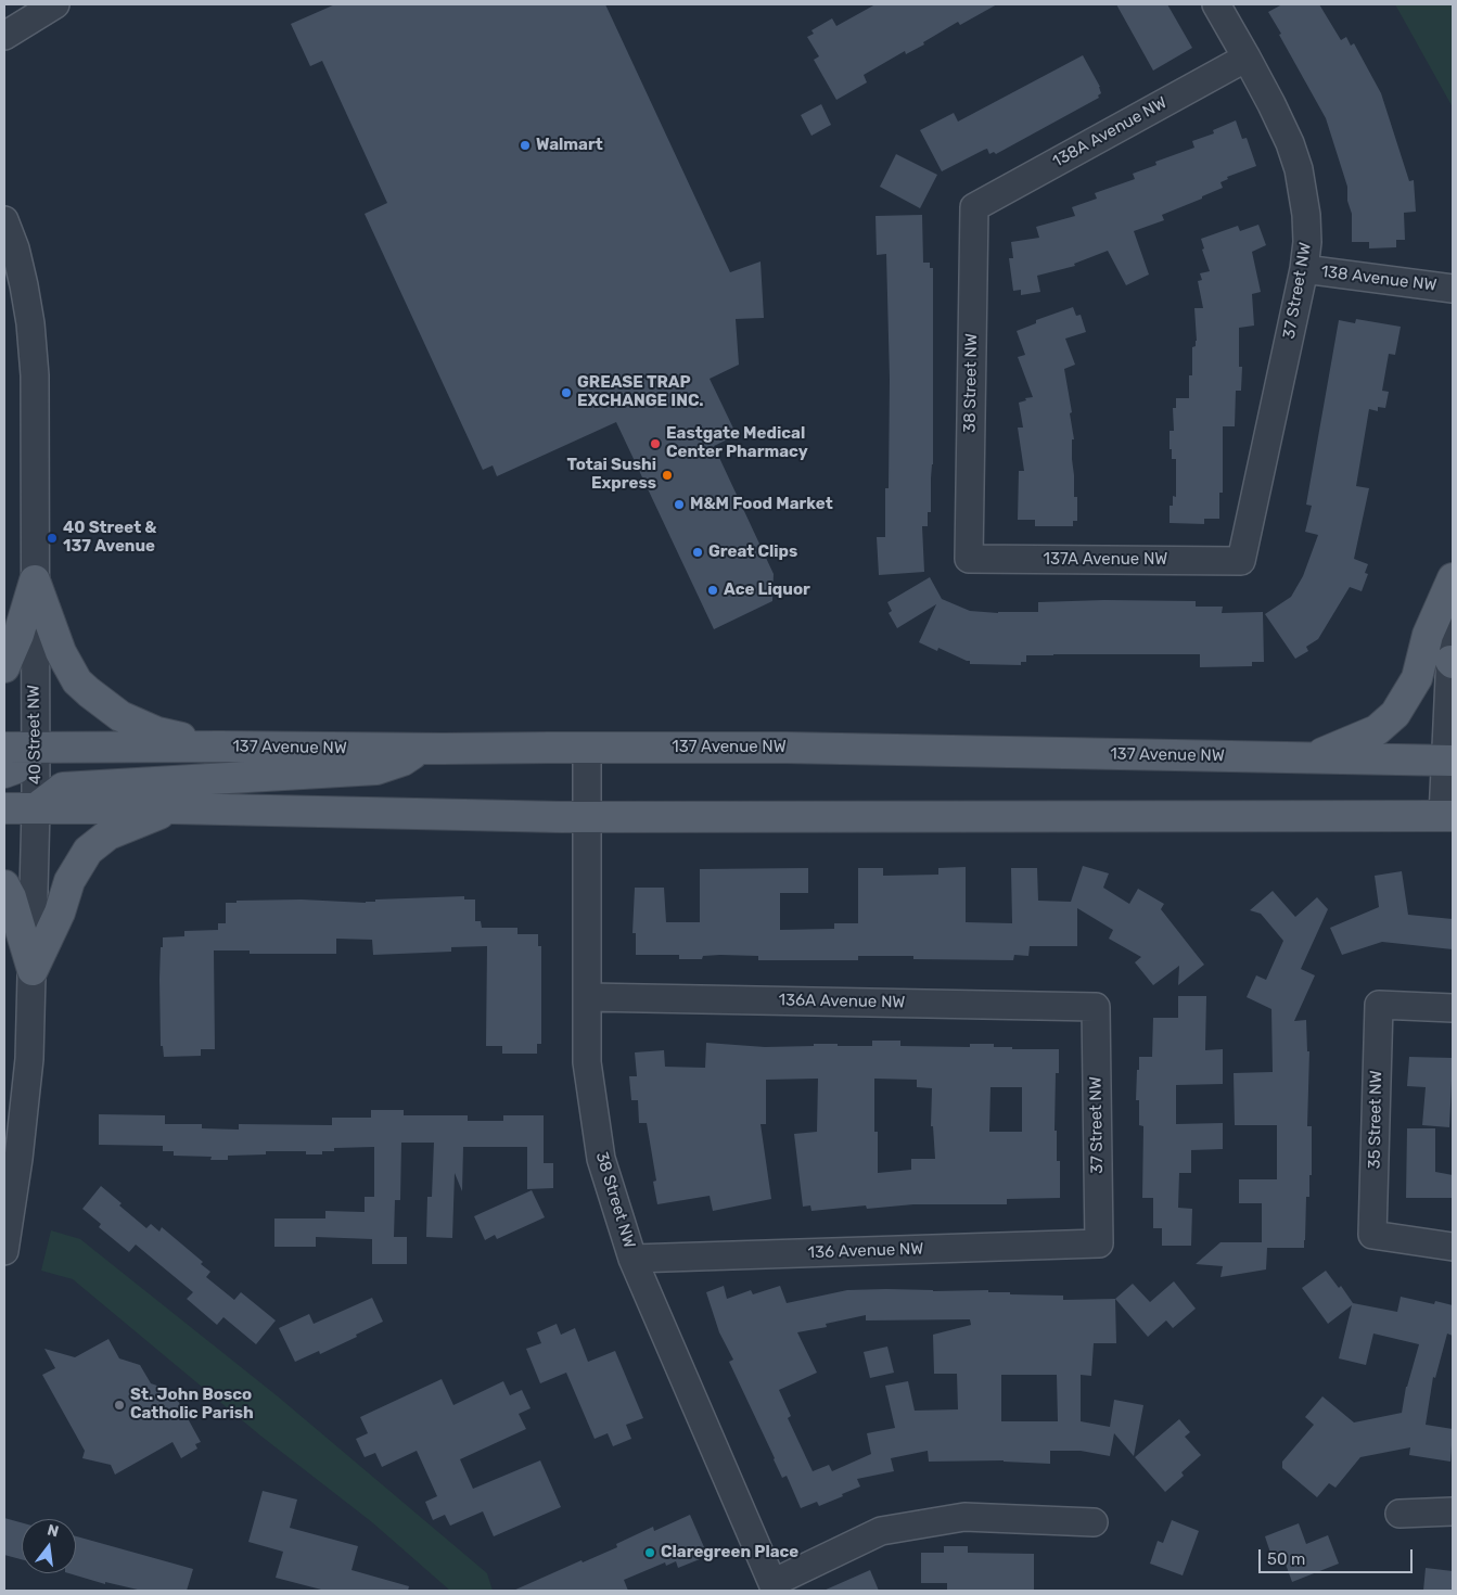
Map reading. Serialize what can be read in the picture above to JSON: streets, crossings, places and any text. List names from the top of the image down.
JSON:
{
  "streets": {
    "main road": ["137 Avenue NW"],
    "street": [
      "138A Avenue NW",
      "138 Avenue NW",
      "37 Street NW",
      "38 Street NW",
      "137A Avenue NW",
      "40 Street NW",
      "136A Avenue NW",
      "35 Street NW",
      "136 Avenue NW"
    ]
  },
  "crossings": [
    ["138A Avenue NW", "37 Street NW"],
    ["138A Avenue NW", "38 Street NW"],
    ["138 Avenue NW", "37 Street NW"],
    ["37 Street NW", "137A Avenue NW"],
    ["37 Street NW", "136A Avenue NW"],
    ["37 Street NW", "136 Avenue NW"],
    ["38 Street NW", "137A Avenue NW"],
    ["38 Street NW", "137 Avenue NW"],
    ["38 Street NW", "136A Avenue NW"],
    ["38 Street NW", "136 Avenue NW"],
    ["40 Street NW", "137 Avenue NW"]
  ],
  "places": [
    "Walmart",
    "GREASE TRAP EXCHANGE INC.",
    "Eastgate Medical Center Pharmacy",
    "Totai Sushi Express",
    "M&M Food Market",
    "40 Street & 137 Avenue",
    "Great Clips",
    "Ace Liquor",
    "St. John Bosco Catholic Parish",
    "Claregreen Place"
  ],
  "scale_bar": "50 m",
  "north": "top"
}
